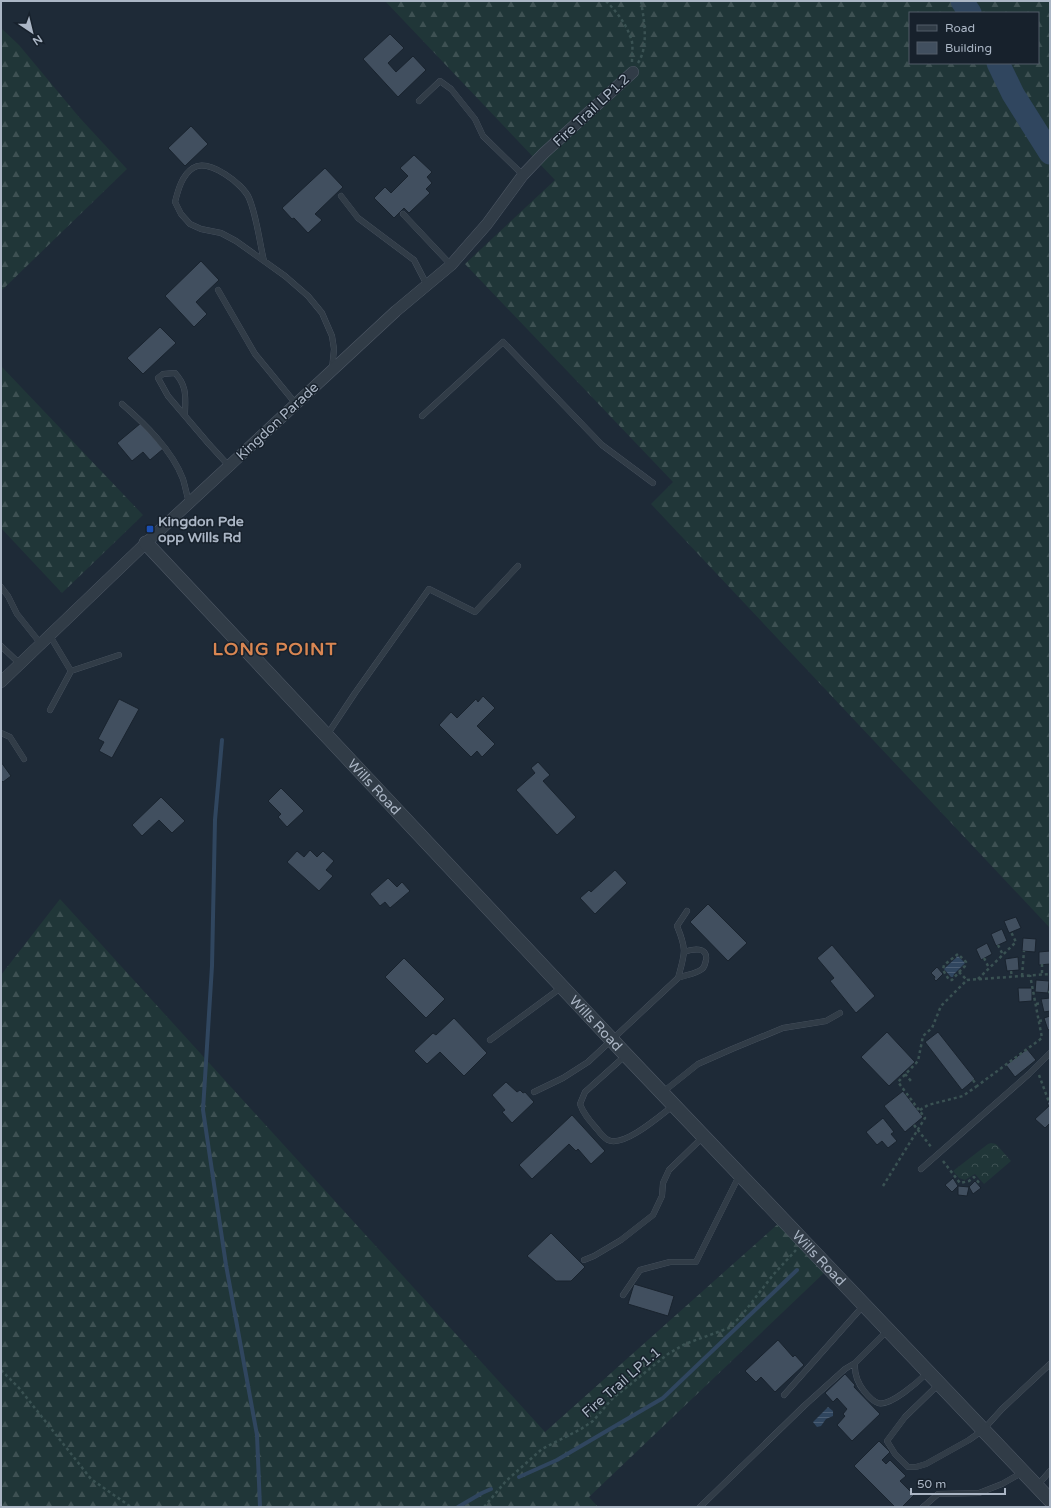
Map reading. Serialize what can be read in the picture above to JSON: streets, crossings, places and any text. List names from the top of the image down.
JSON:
{
  "streets": {
    "street": ["Fire Trail LP1.2", "Kingdon Parade", "Wills Road"],
    "path": ["Fire Trail LP1.1"]
  },
  "crossings": [
    ["Fire Trail LP1.2", "Kingdon Parade"],
    ["Kingdon Parade", "Wills Road"],
    ["Wills Road", "Fire Trail LP1.1"]
  ],
  "districts": ["LONG POINT"],
  "places": {
    "transit": ["Kingdon Pde opp Wills Rd"]
  },
  "legend": ["Road", "Building"],
  "scale_bar": "50 m",
  "north": "bottom right"
}
